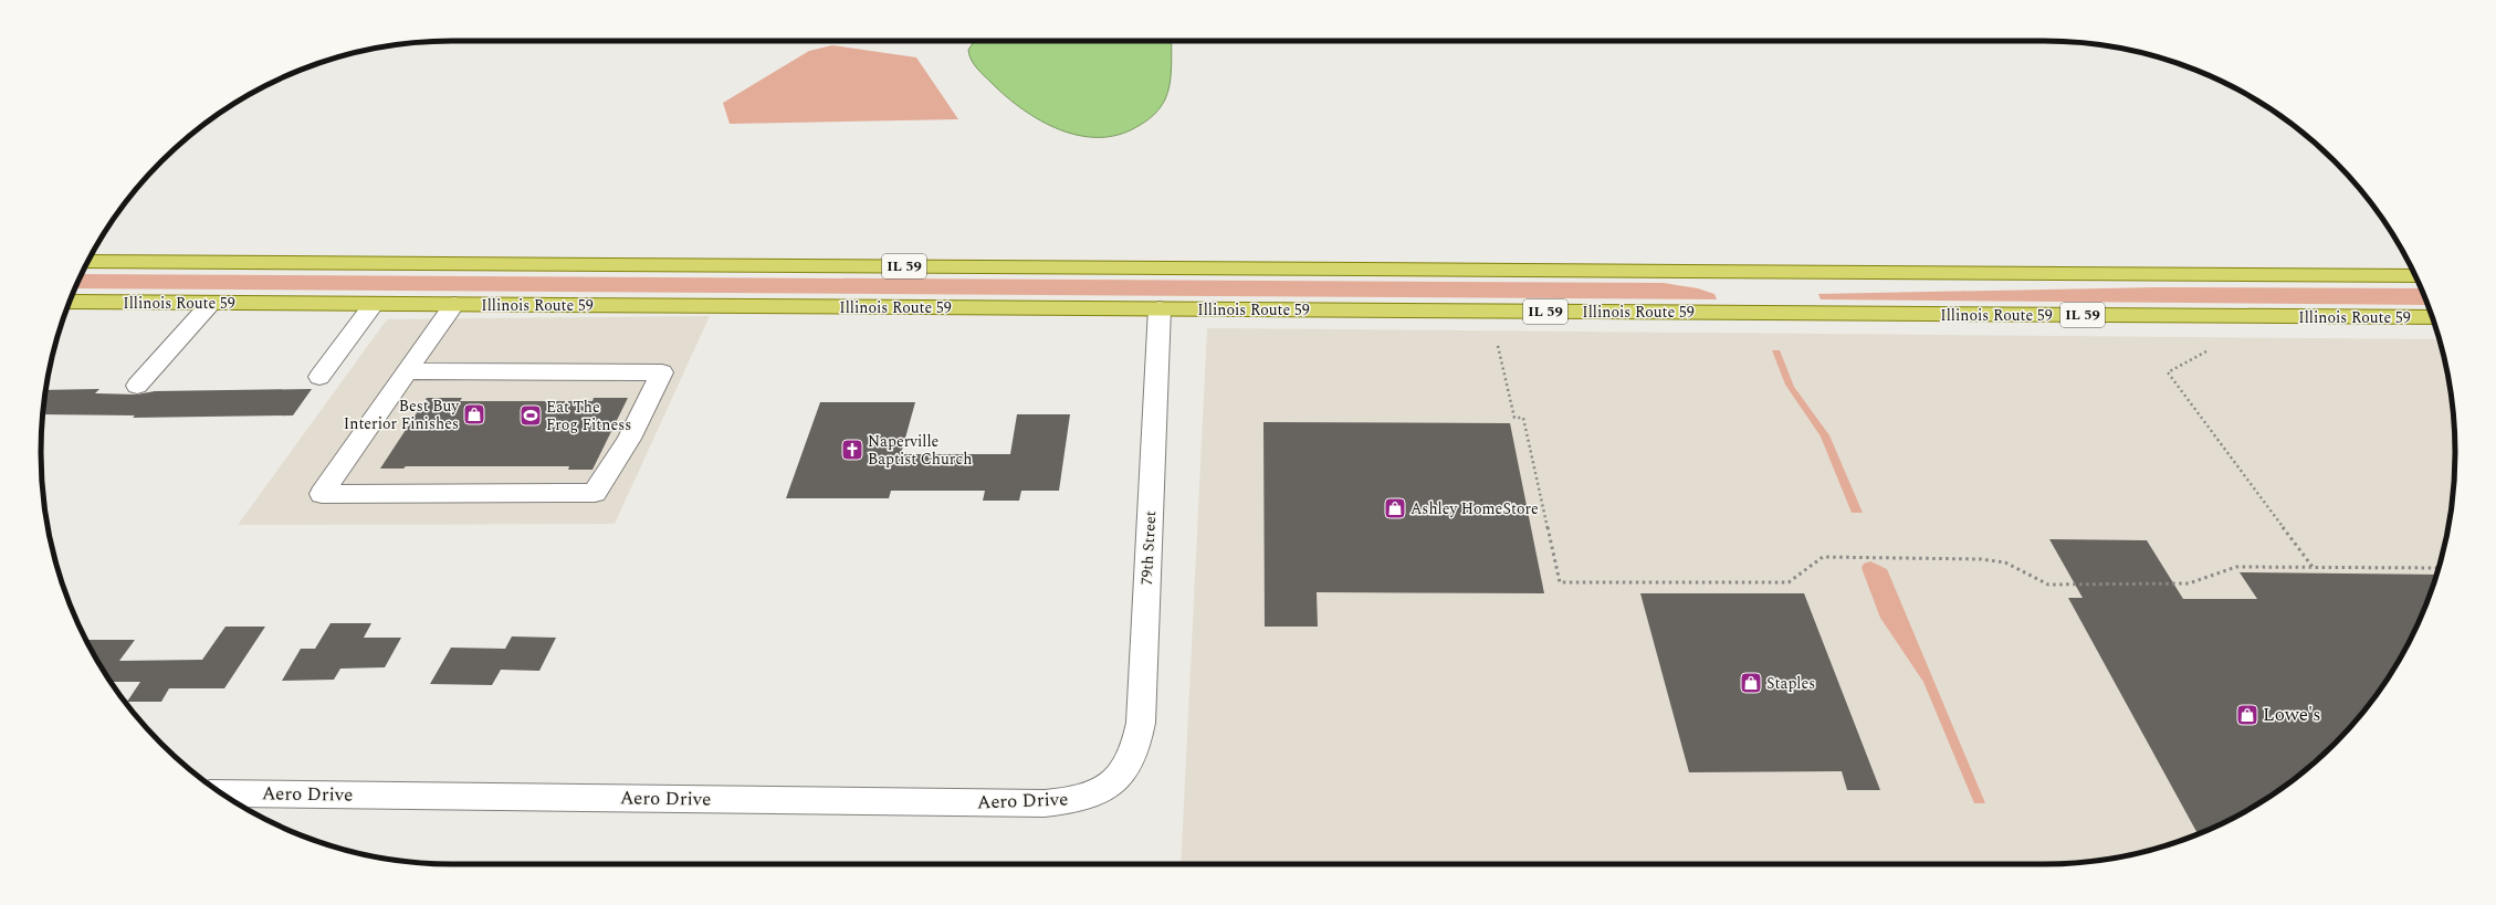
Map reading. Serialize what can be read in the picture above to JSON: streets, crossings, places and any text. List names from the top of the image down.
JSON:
{
  "streets": {
    "main road": ["IL 59", "Illinois Route 59"],
    "street": ["79th Street", "Aero Drive"]
  },
  "crossings": [
    ["Illinois Route 59", "79th Street"],
    ["79th Street", "Aero Drive"]
  ],
  "places": {
    "shop": [
      "Best Buy Interior Finishes",
      "Ashley HomeStore",
      "Staples",
      "Lowe's"
    ],
    "sports": ["Eat The Frog Fitness"],
    "church": ["Naperville Baptist Church"]
  }
}
